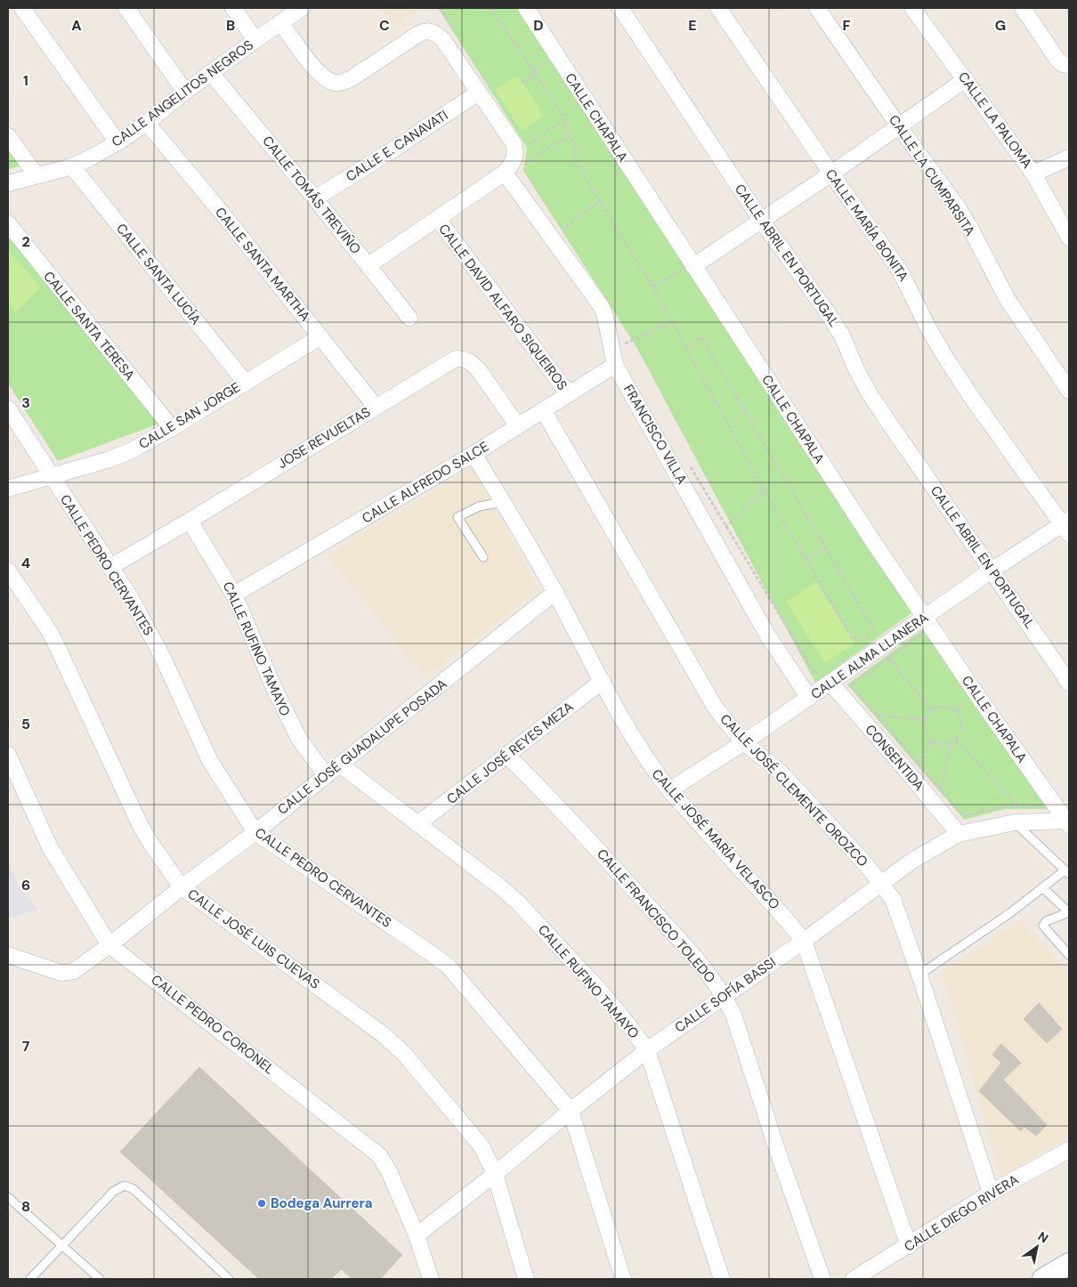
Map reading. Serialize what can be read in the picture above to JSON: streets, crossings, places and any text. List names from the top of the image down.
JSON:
{
  "streets": {
    "street": [
      "CALLE ANGELITOS NEGROS",
      "CALLE CHAPALA",
      "CALLE LA PALOMA",
      "CALLE E. CANAVATI",
      "CALLE LA CUMPARSITA",
      "CALLE TOMÁS TREVIÑO",
      "CALLE MARÍA BONITA",
      "CALLE ABRIL EN PORTUGAL",
      "CALLE SANTA MARTHA",
      "CALLE SANTA LUCÍA",
      "CALLE DAVID ALFARO SIQUEIROS",
      "CALLE SANTA TERESA",
      "CALLE SAN JORGE",
      "FRANCISCO VILLA",
      "JOSE REVUELTAS",
      "CALLE ALFREDO SALCE",
      "CALLE PEDRO CERVANTES",
      "CALLE RUFINO TAMAYO",
      "CALLE ALMA LLANERA",
      "CALLE JOSÉ GUADALUPE POSADA",
      "CALLE JOSÉ REYES MEZA",
      "CONSENTIDA",
      "CALLE JOSÉ CLEMENTE OROZCO",
      "CALLE JOSÉ MARÍA VELASCO",
      "CALLE FRANCISCO TOLEDO",
      "CALLE JOSÉ LUIS CUEVAS",
      "CALLE SOFÍA BASSI",
      "CALLE PEDRO CORONEL",
      "CALLE DIEGO RIVERA"
    ]
  },
  "crossings": [
    ["CALLE ANGELITOS NEGROS", "CALLE TOMÁS TREVIÑO"],
    ["CALLE ANGELITOS NEGROS", "CALLE SANTA MARTHA"],
    ["CALLE ANGELITOS NEGROS", "CALLE SANTA LUCÍA"],
    ["CALLE CHAPALA", "CALLE ALMA LLANERA"],
    ["CALLE CHAPALA", "CALLE SOFÍA BASSI"],
    ["CALLE E. CANAVATI", "CALLE TOMÁS TREVIÑO"],
    ["CALLE MARÍA BONITA", "CALLE ALMA LLANERA"],
    ["CALLE ABRIL EN PORTUGAL", "CALLE ALMA LLANERA"],
    ["CALLE SANTA MARTHA", "CALLE SAN JORGE"],
    ["CALLE SANTA MARTHA", "JOSE REVUELTAS"],
    ["CALLE SANTA LUCÍA", "CALLE SAN JORGE"],
    ["CALLE DAVID ALFARO SIQUEIROS", "CALLE ALFREDO SALCE"],
    ["CALLE SANTA TERESA", "CALLE SAN JORGE"],
    ["CALLE SAN JORGE", "CALLE PEDRO CERVANTES"],
    ["FRANCISCO VILLA", "CALLE ALFREDO SALCE"],
    ["FRANCISCO VILLA", "CALLE ALMA LLANERA"],
    ["JOSE REVUELTAS", "CALLE ALFREDO SALCE"],
    ["JOSE REVUELTAS", "CALLE PEDRO CERVANTES"],
    ["JOSE REVUELTAS", "CALLE RUFINO TAMAYO"],
    ["CALLE ALFREDO SALCE", "CALLE RUFINO TAMAYO"],
    ["CALLE ALFREDO SALCE", "CALLE JOSÉ CLEMENTE OROZCO"],
    ["CALLE ALFREDO SALCE", "CALLE JOSÉ MARÍA VELASCO"],
    ["CALLE PEDRO CERVANTES", "CALLE JOSÉ GUADALUPE POSADA"],
    ["CALLE PEDRO CERVANTES", "CALLE SOFÍA BASSI"],
    ["CALLE RUFINO TAMAYO", "CALLE JOSÉ GUADALUPE POSADA"],
    ["CALLE RUFINO TAMAYO", "CALLE JOSÉ REYES MEZA"],
    ["CALLE RUFINO TAMAYO", "CALLE SOFÍA BASSI"],
    ["CALLE ALMA LLANERA", "CONSENTIDA"],
    ["CALLE ALMA LLANERA", "CALLE JOSÉ CLEMENTE OROZCO"],
    ["CALLE ALMA LLANERA", "CALLE JOSÉ MARÍA VELASCO"],
    ["CALLE JOSÉ GUADALUPE POSADA", "CALLE JOSÉ MARÍA VELASCO"],
    ["CALLE JOSÉ GUADALUPE POSADA", "CALLE JOSÉ LUIS CUEVAS"],
    ["CALLE JOSÉ GUADALUPE POSADA", "CALLE PEDRO CORONEL"],
    ["CALLE JOSÉ REYES MEZA", "CALLE JOSÉ MARÍA VELASCO"],
    ["CALLE JOSÉ REYES MEZA", "CALLE FRANCISCO TOLEDO"],
    ["CONSENTIDA", "CALLE SOFÍA BASSI"],
    ["CALLE JOSÉ CLEMENTE OROZCO", "CALLE SOFÍA BASSI"],
    ["CALLE JOSÉ CLEMENTE OROZCO", "CALLE DIEGO RIVERA"],
    ["CALLE JOSÉ MARÍA VELASCO", "CALLE SOFÍA BASSI"],
    ["CALLE JOSÉ MARÍA VELASCO", "CALLE DIEGO RIVERA"],
    ["CALLE FRANCISCO TOLEDO", "CALLE SOFÍA BASSI"],
    ["CALLE JOSÉ LUIS CUEVAS", "CALLE SOFÍA BASSI"],
    ["CALLE SOFÍA BASSI", "CALLE PEDRO CORONEL"]
  ],
  "places": ["Bodega Aurrera"],
  "north": "top right",
  "grid": {
    "columns": [
      "A",
      "B",
      "C",
      "D",
      "E",
      "F",
      "G"
    ],
    "rows": [
      "1",
      "2",
      "3",
      "4",
      "5",
      "6",
      "7",
      "8"
    ]
  }
}
